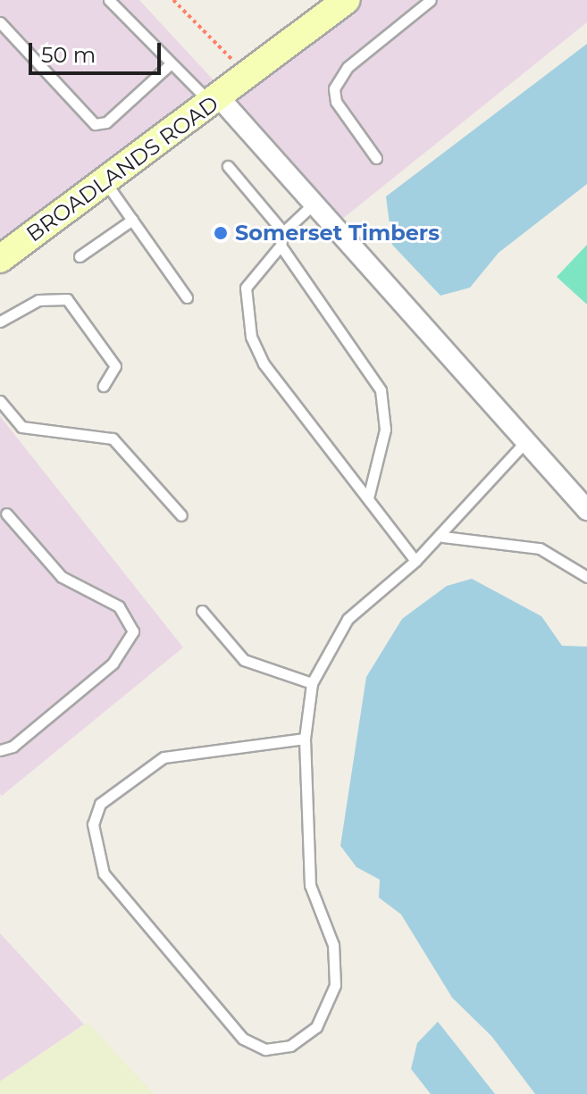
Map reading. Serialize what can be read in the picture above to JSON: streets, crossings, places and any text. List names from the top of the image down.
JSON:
{
  "streets": {
    "main road": ["BROADLANDS ROAD"]
  },
  "places": ["Somerset Timbers"],
  "scale_bar": "50 m"
}
